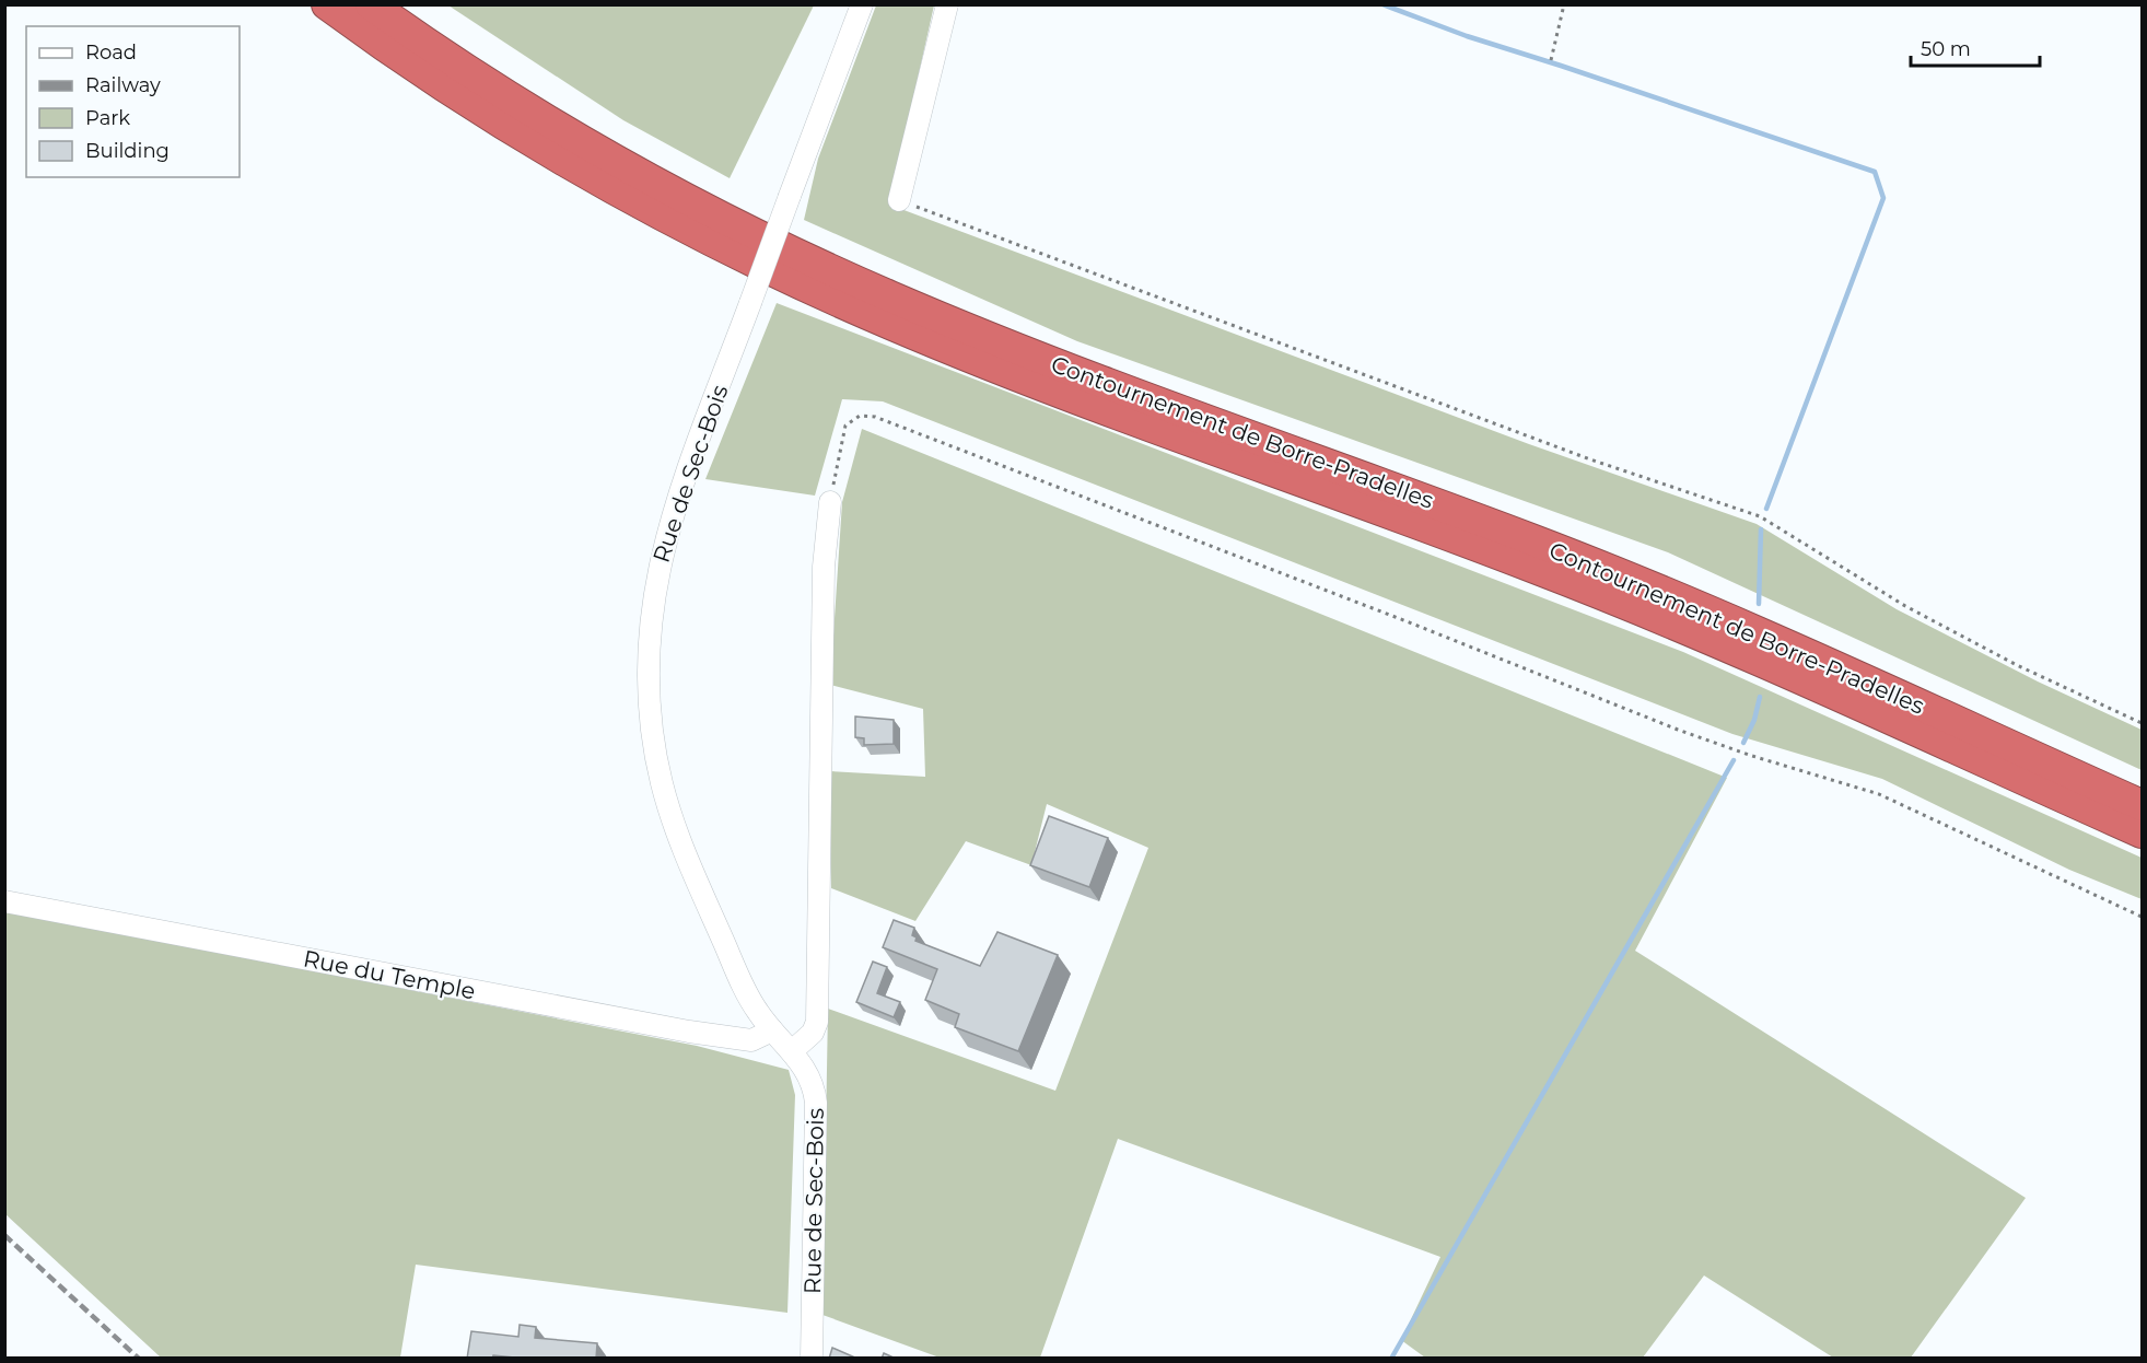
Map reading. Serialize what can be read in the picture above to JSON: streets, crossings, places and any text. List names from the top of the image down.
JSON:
{
  "streets": {
    "highway": ["Contournement de Borre-Pradelles"],
    "street": ["Rue de Sec-Bois", "Rue du Temple"]
  },
  "crossings": [
    ["Rue de Sec-Bois", "Rue du Temple"]
  ],
  "legend": [
    "Road",
    "Railway",
    "Park",
    "Building"
  ],
  "scale_bar": "50 m"
}
